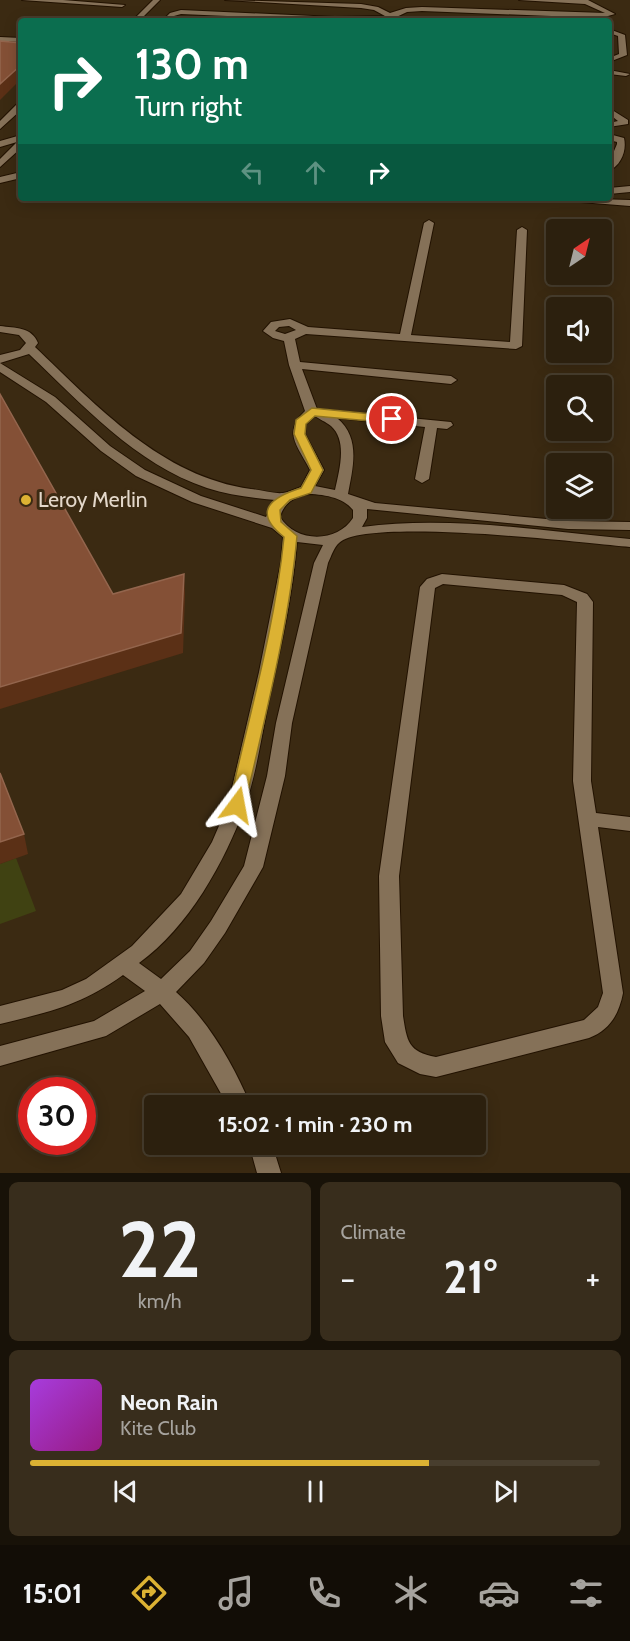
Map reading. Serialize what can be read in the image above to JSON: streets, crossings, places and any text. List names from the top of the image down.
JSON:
{
  "places": ["Leroy Merlin"],
  "north": "top right",
  "page": {
    "turn": ["130 m", "Turn right"],
    "limit": "30",
    "trip": "15:02 · 1 min · 230 m",
    "tile": [
      ["22", "km/h"],
      "Climate"
    ],
    "heat": ["−", "21°", "+"],
    "song": ["Neon Rain", "Kite Club"],
    "tabs": "15:01"
  }
}
